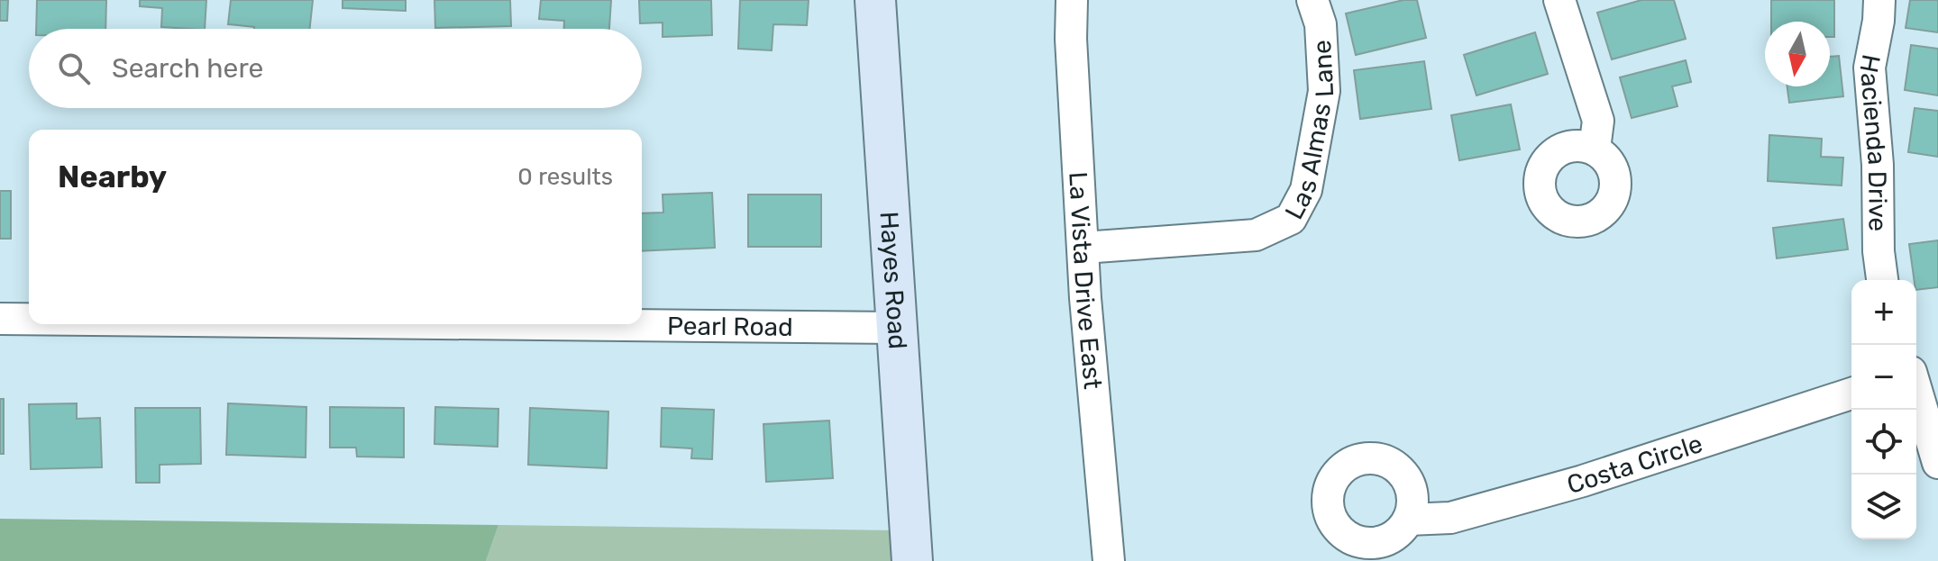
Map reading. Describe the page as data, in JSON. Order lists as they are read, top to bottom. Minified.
{"streets":{"street":["Las Almas Lane","Hacienda Drive","Hayes Road","La Vista Drive East","Pearl Road","Costa Circle"]},"crossings":[["Las Almas Lane","La Vista Drive East"],["Hayes Road","Pearl Road"]],"north":"bottom","page":{"search":"Search here","heading":["Nearby","0 results"],"map_buttons":["+","−"]}}
